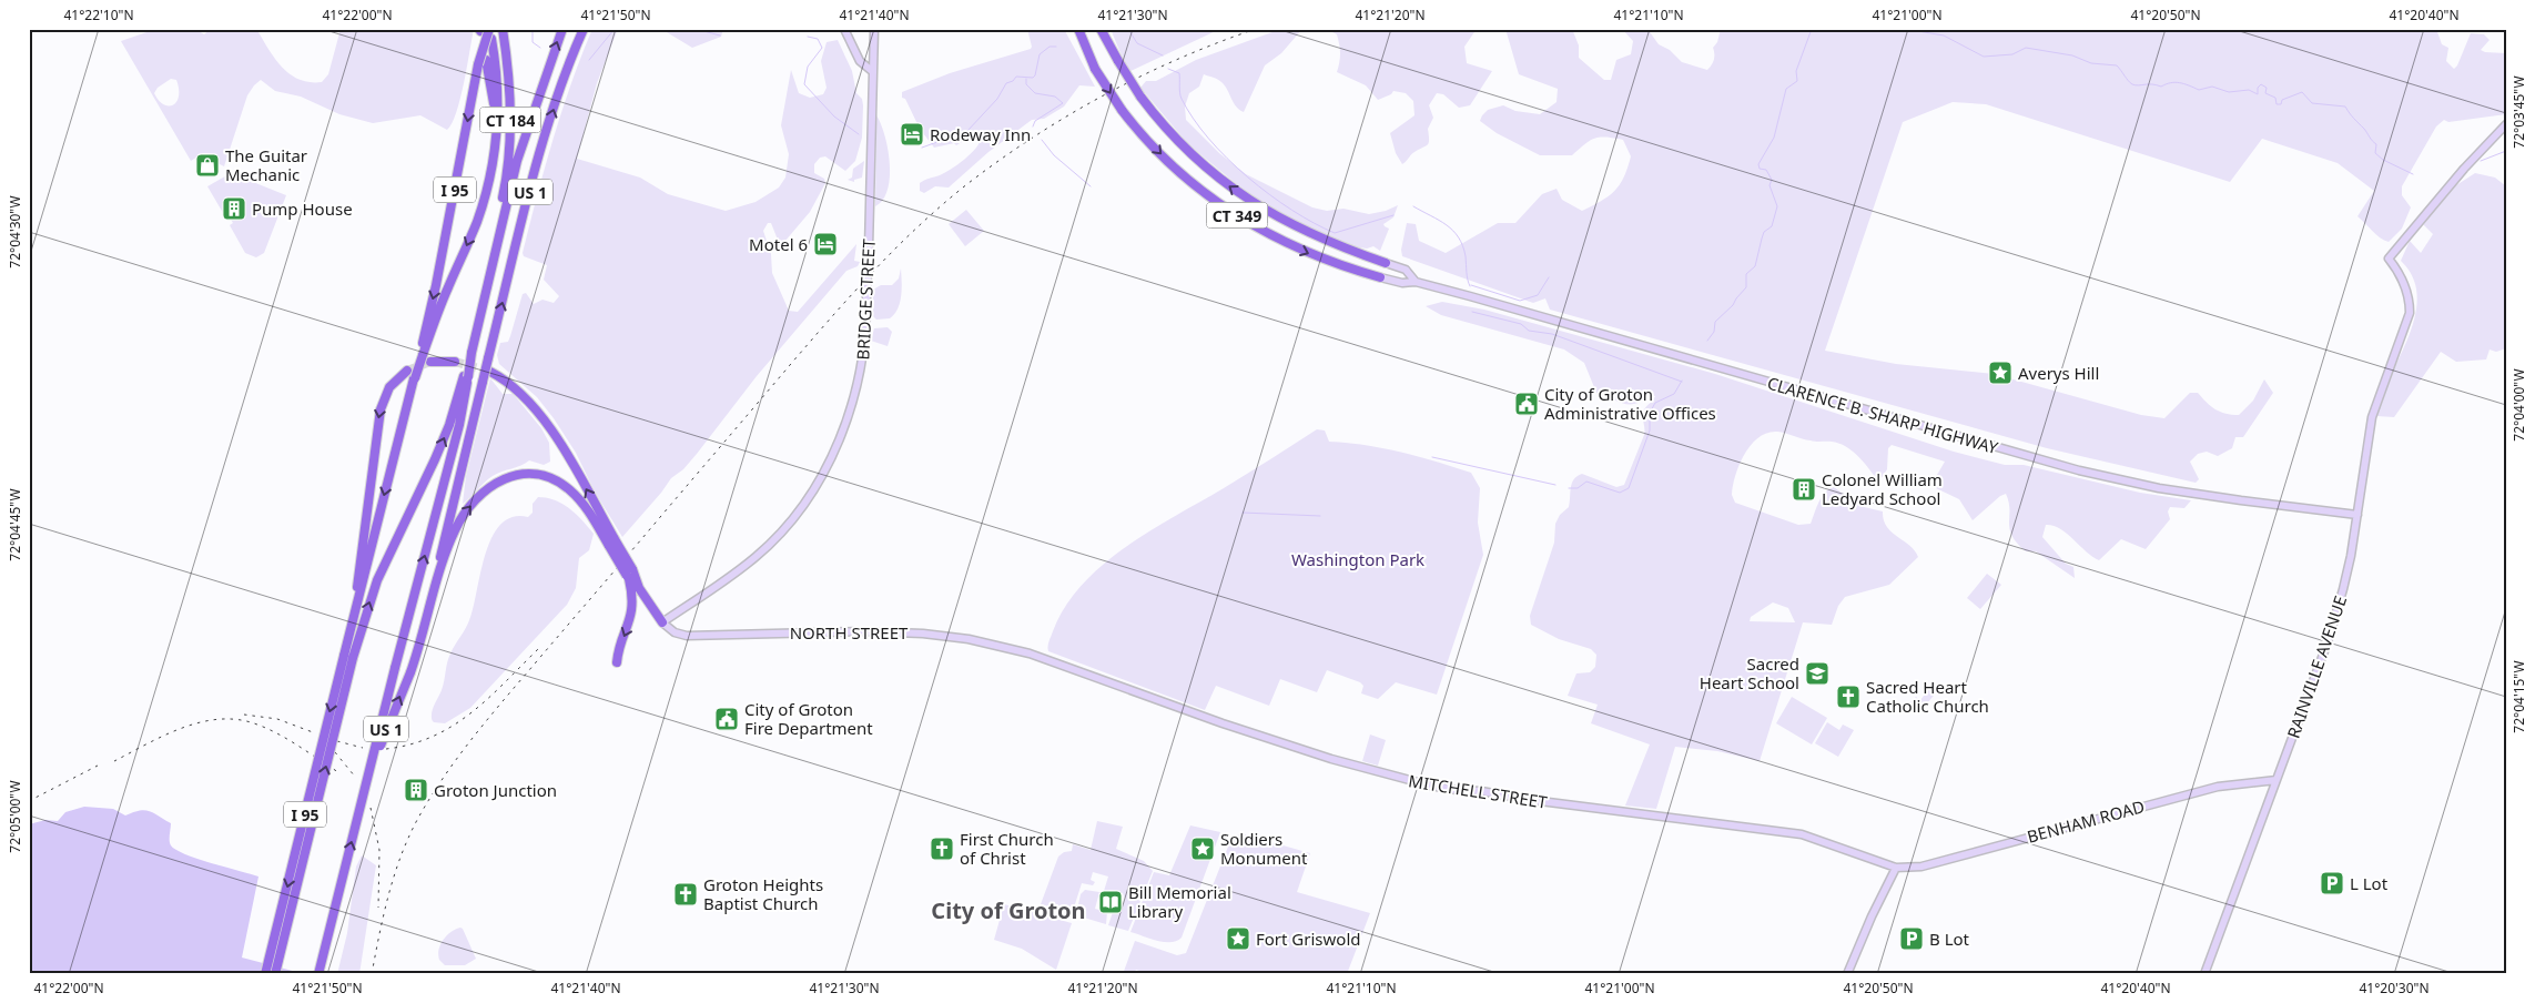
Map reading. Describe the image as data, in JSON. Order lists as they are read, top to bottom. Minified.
{"streets":{"highway":["CT 184","I 95","US 1","CT 349"],"main road":["BRIDGE STREET","CLARENCE B. SHARP HIGHWAY","NORTH STREET","RAINVILLE AVENUE","MITCHELL STREET","BENHAM ROAD"]},"crossings":[["I 95","US 1"],["CT 349","CLARENCE B. SHARP HIGHWAY"],["BRIDGE STREET","NORTH STREET"],["CLARENCE B. SHARP HIGHWAY","RAINVILLE AVENUE"],["NORTH STREET","MITCHELL STREET"],["RAINVILLE AVENUE","BENHAM ROAD"],["MITCHELL STREET","BENHAM ROAD"]],"districts":["City of Groton"],"parks":["Washington Park"],"places":{"hotel":["Rodeway Inn","Motel 6"],"shop":["The Guitar Mechanic"],"building":["Pump House","Colonel William Ledyard School","Groton Junction"],"place":["Averys Hill","Soldiers Monument","Fort Griswold"],"public building":["City of Groton Administrative Offices","City of Groton Fire Department"],"school or university":["Sacred Heart School"],"church":["Sacred Heart Catholic Church","First Church of Christ","Groton Heights Baptist Church"],"parking":["L Lot","B Lot"],"library":["Bill Memorial Library"]},"coordinates":["41°22'10\"N","41°22'00\"N","41°21'50\"N","41°21'40\"N","41°21'30\"N","41°21'20\"N","41°21'10\"N","41°21'00\"N","41°20'50\"N","41°20'40\"N","72°03'45\"W","72°04'30\"W","72°04'00\"W","72°04'45\"W","72°04'15\"W","72°05'00\"W","41°20'30\"N"]}
